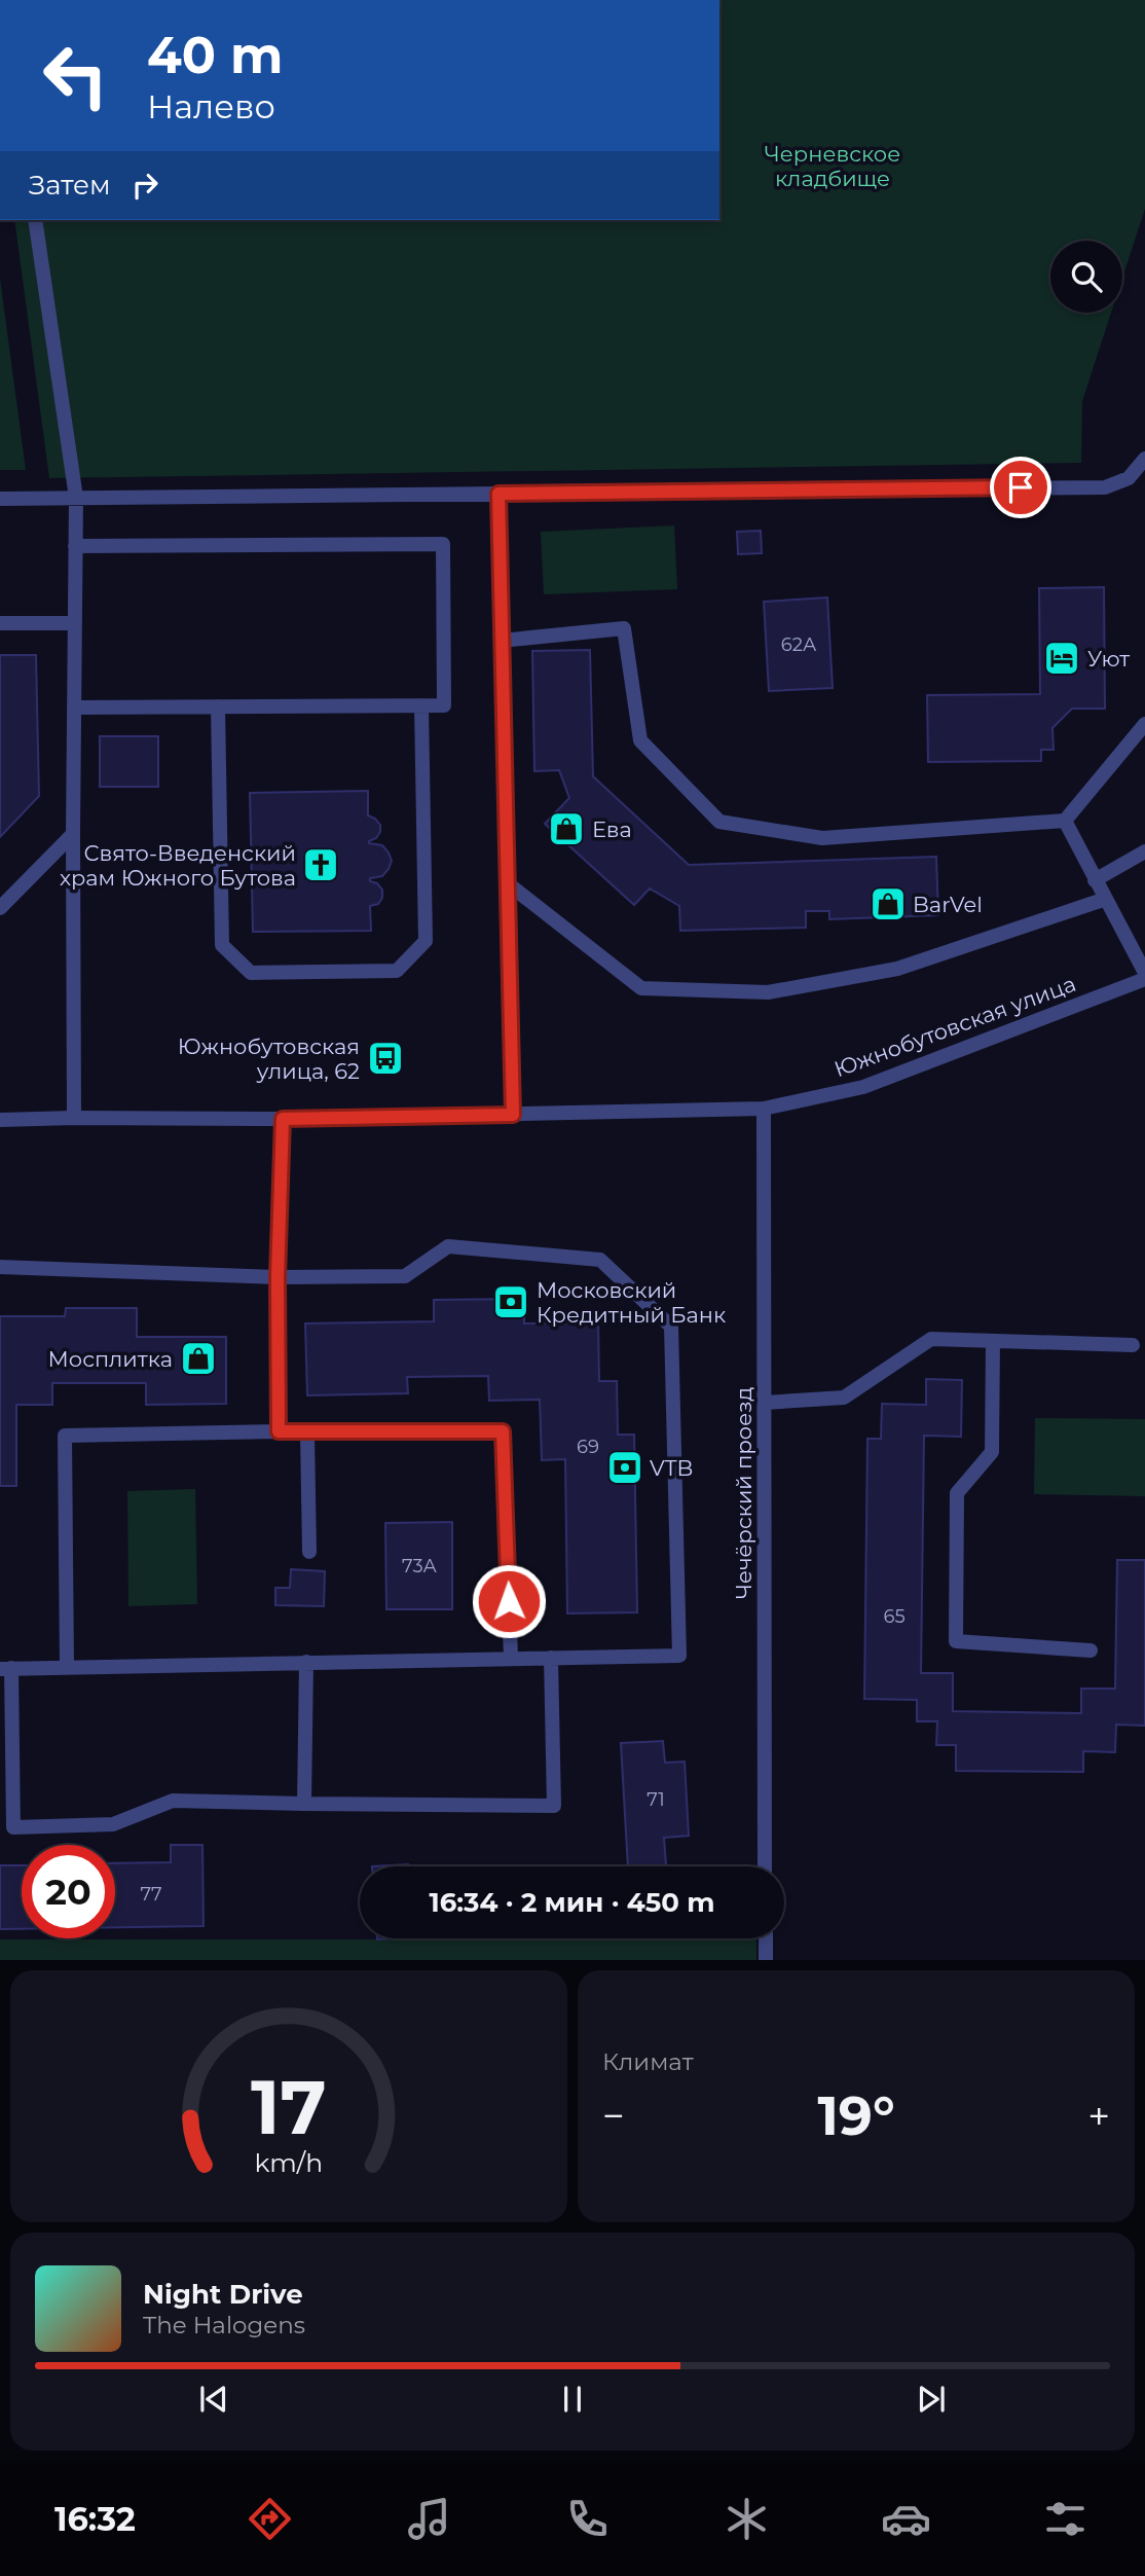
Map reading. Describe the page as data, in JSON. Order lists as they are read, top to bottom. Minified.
{"streets":{"street":["Южнобутовская улица","Чечёрский проезд"]},"crossings":[["Южнобутовская улица","Чечёрский проезд"]],"parks":["Черневское кладбище"],"places":{"hotel":["Уют"],"shop":["Ева","BarVel","Мосплитка"],"church":["Свято-Введенский храм Южного Бутова"],"bus stop":["Южнобутовская улица, 62"],"bank":["Московский Кредитный Банк","VTB"]},"house_numbers":["62А","69","73А","65","71","77"],"page":{"turn":["40 m","Налево"],"then":"Затем","limit":"20","trip":"16:34 · 2 мин · 450 m","tile":"Климат","heat":["−","19°","+"],"song":["Night Drive","The Halogens"],"tabs":"16:32","gauge":["17","km/h"]}}
